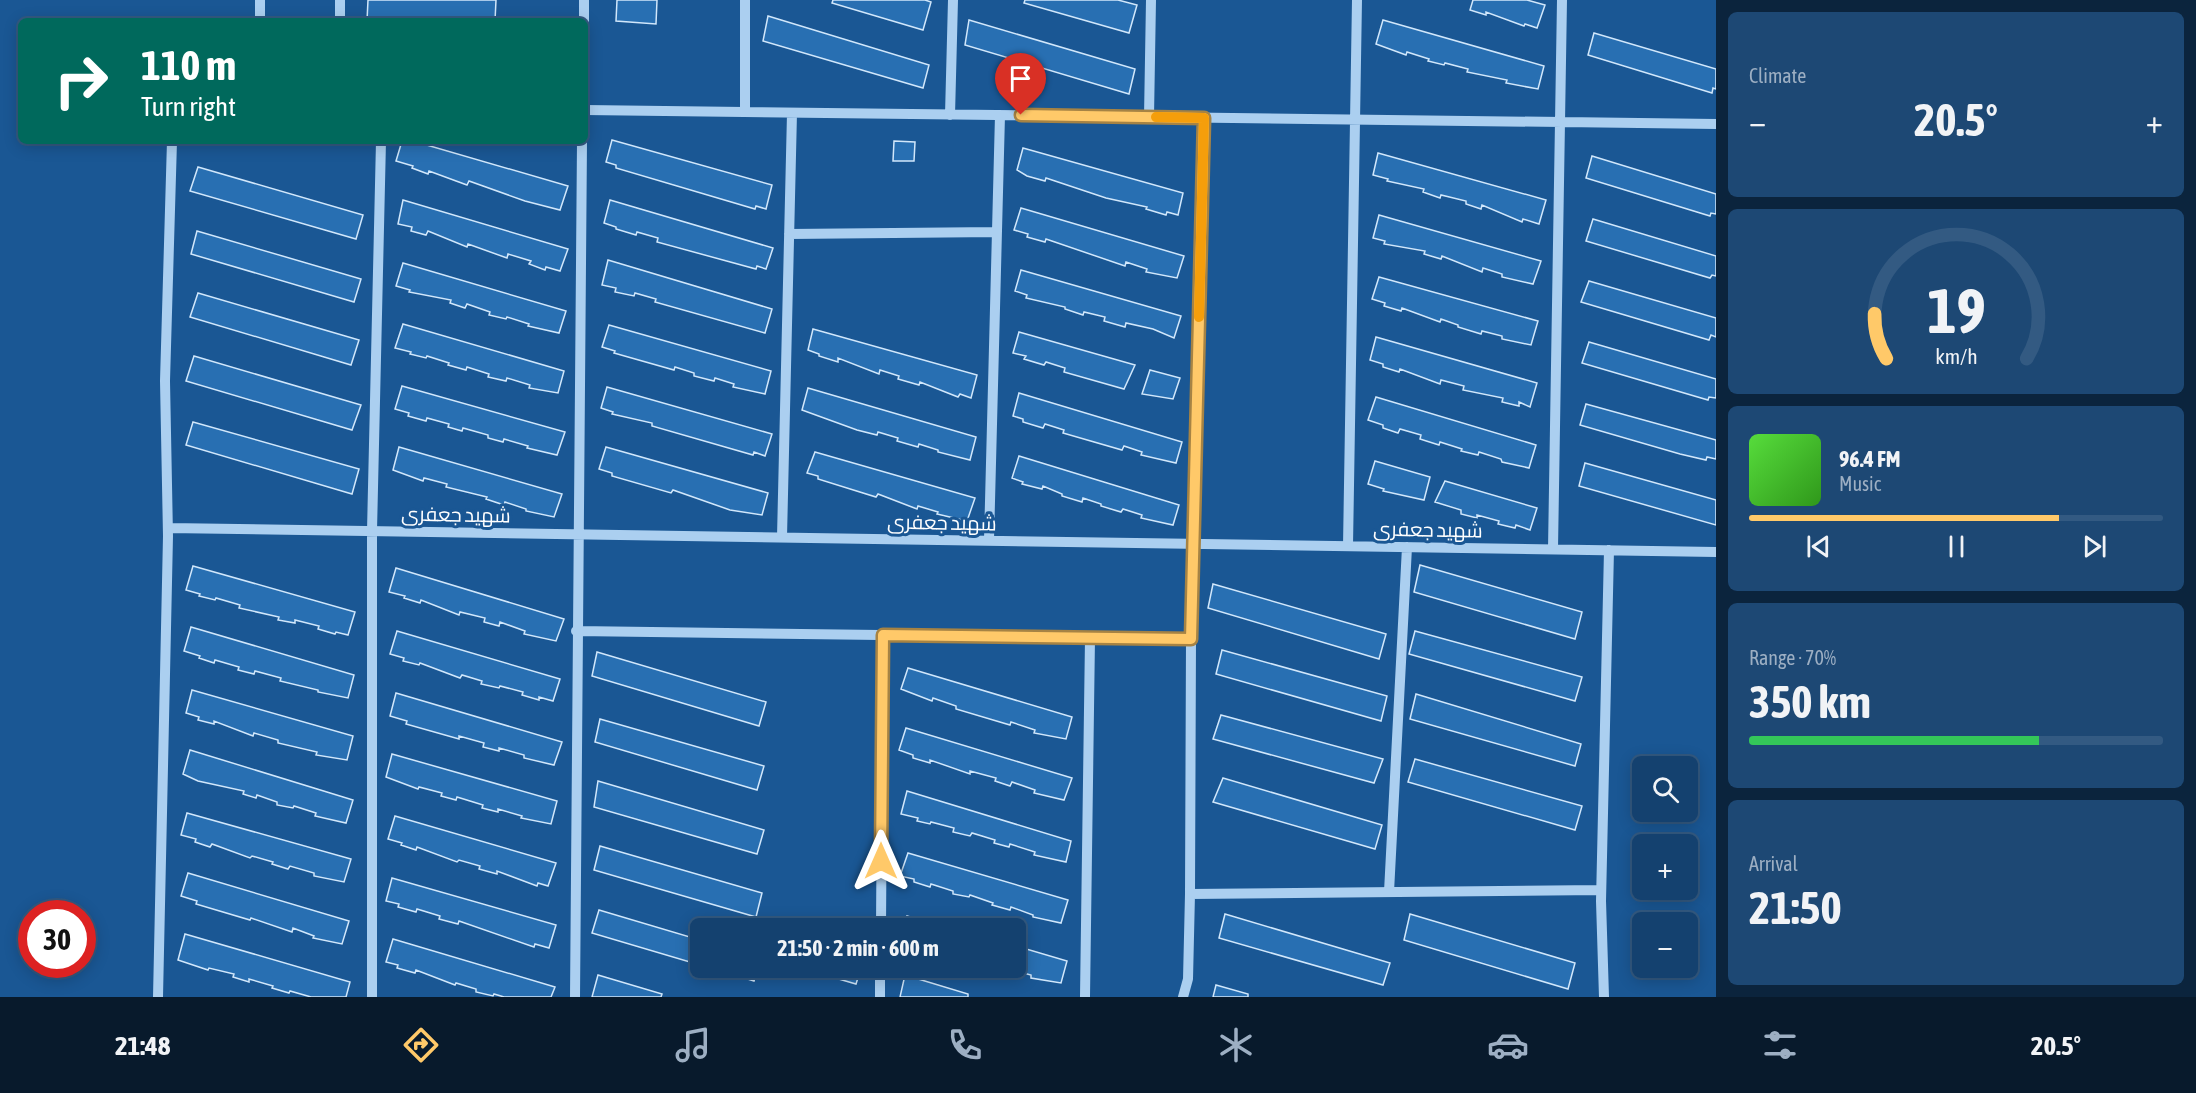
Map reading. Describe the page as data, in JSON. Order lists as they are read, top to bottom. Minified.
{"streets":{"street":["شهید جعفری"]},"page":{"tile":["Climate",["Range · 70%","350 km"],["Arrival","21:50"]],"turn":["110 m","Turn right"],"heat":["−","20.5°","+"],"song":["96.4 FM","Music"],"map_buttons":["+","−"],"limit":"30","trip":"21:50 · 2 min · 600 m","tabs":["21:48","20.5°"],"gauge":["19","km/h"]}}
